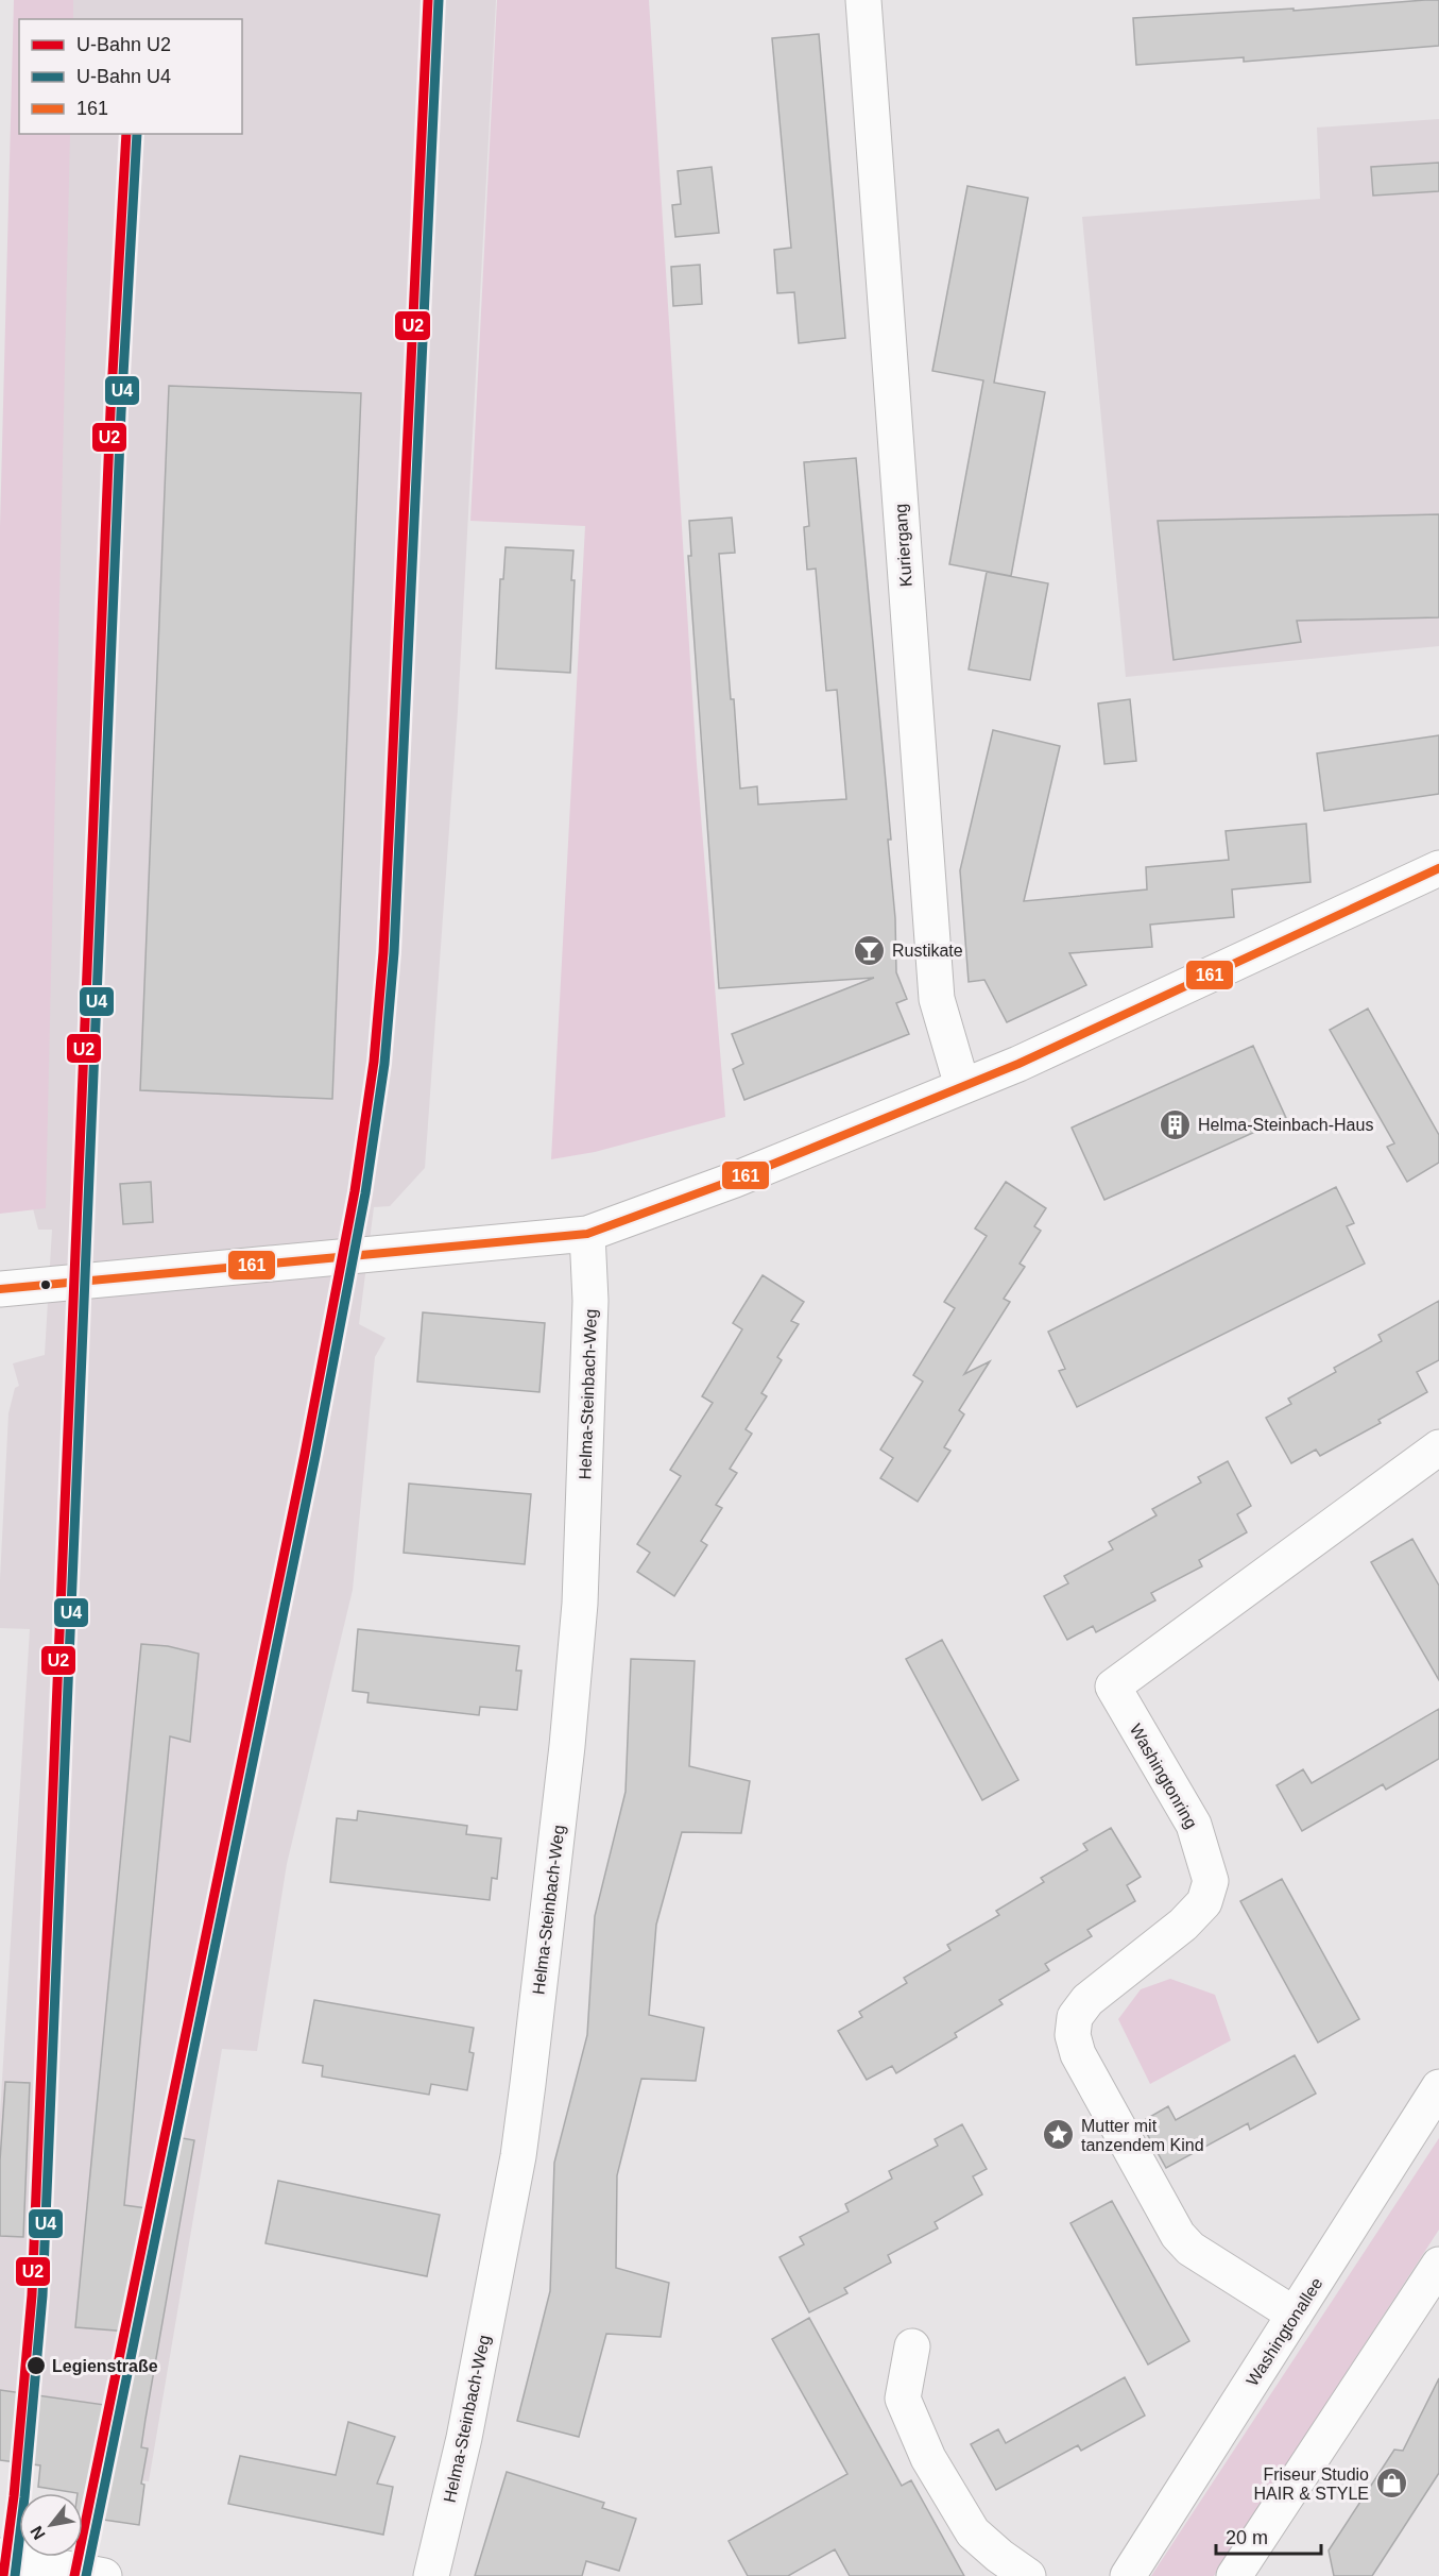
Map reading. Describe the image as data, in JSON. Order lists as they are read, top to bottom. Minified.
{"streets":{"street":["Kuriergang","Helma-Steinbach-Weg","Washingtonring","Washingtonallee"]},"crossings":[["Washingtonring","Washingtonallee"]],"places":{"bar":["Rustikate"],"building":["Helma-Steinbach-Haus"],"place":["Mutter mit tanzendem Kind"],"other":["Legienstraße"],"shop":["Friseur Studio HAIR & STYLE"]},"lines":["metro line U2","metro line U4","transit line 161"],"legend":["U-Bahn U2","U-Bahn U4","161"],"scale_bar":"20 m","north":"bottom left"}
